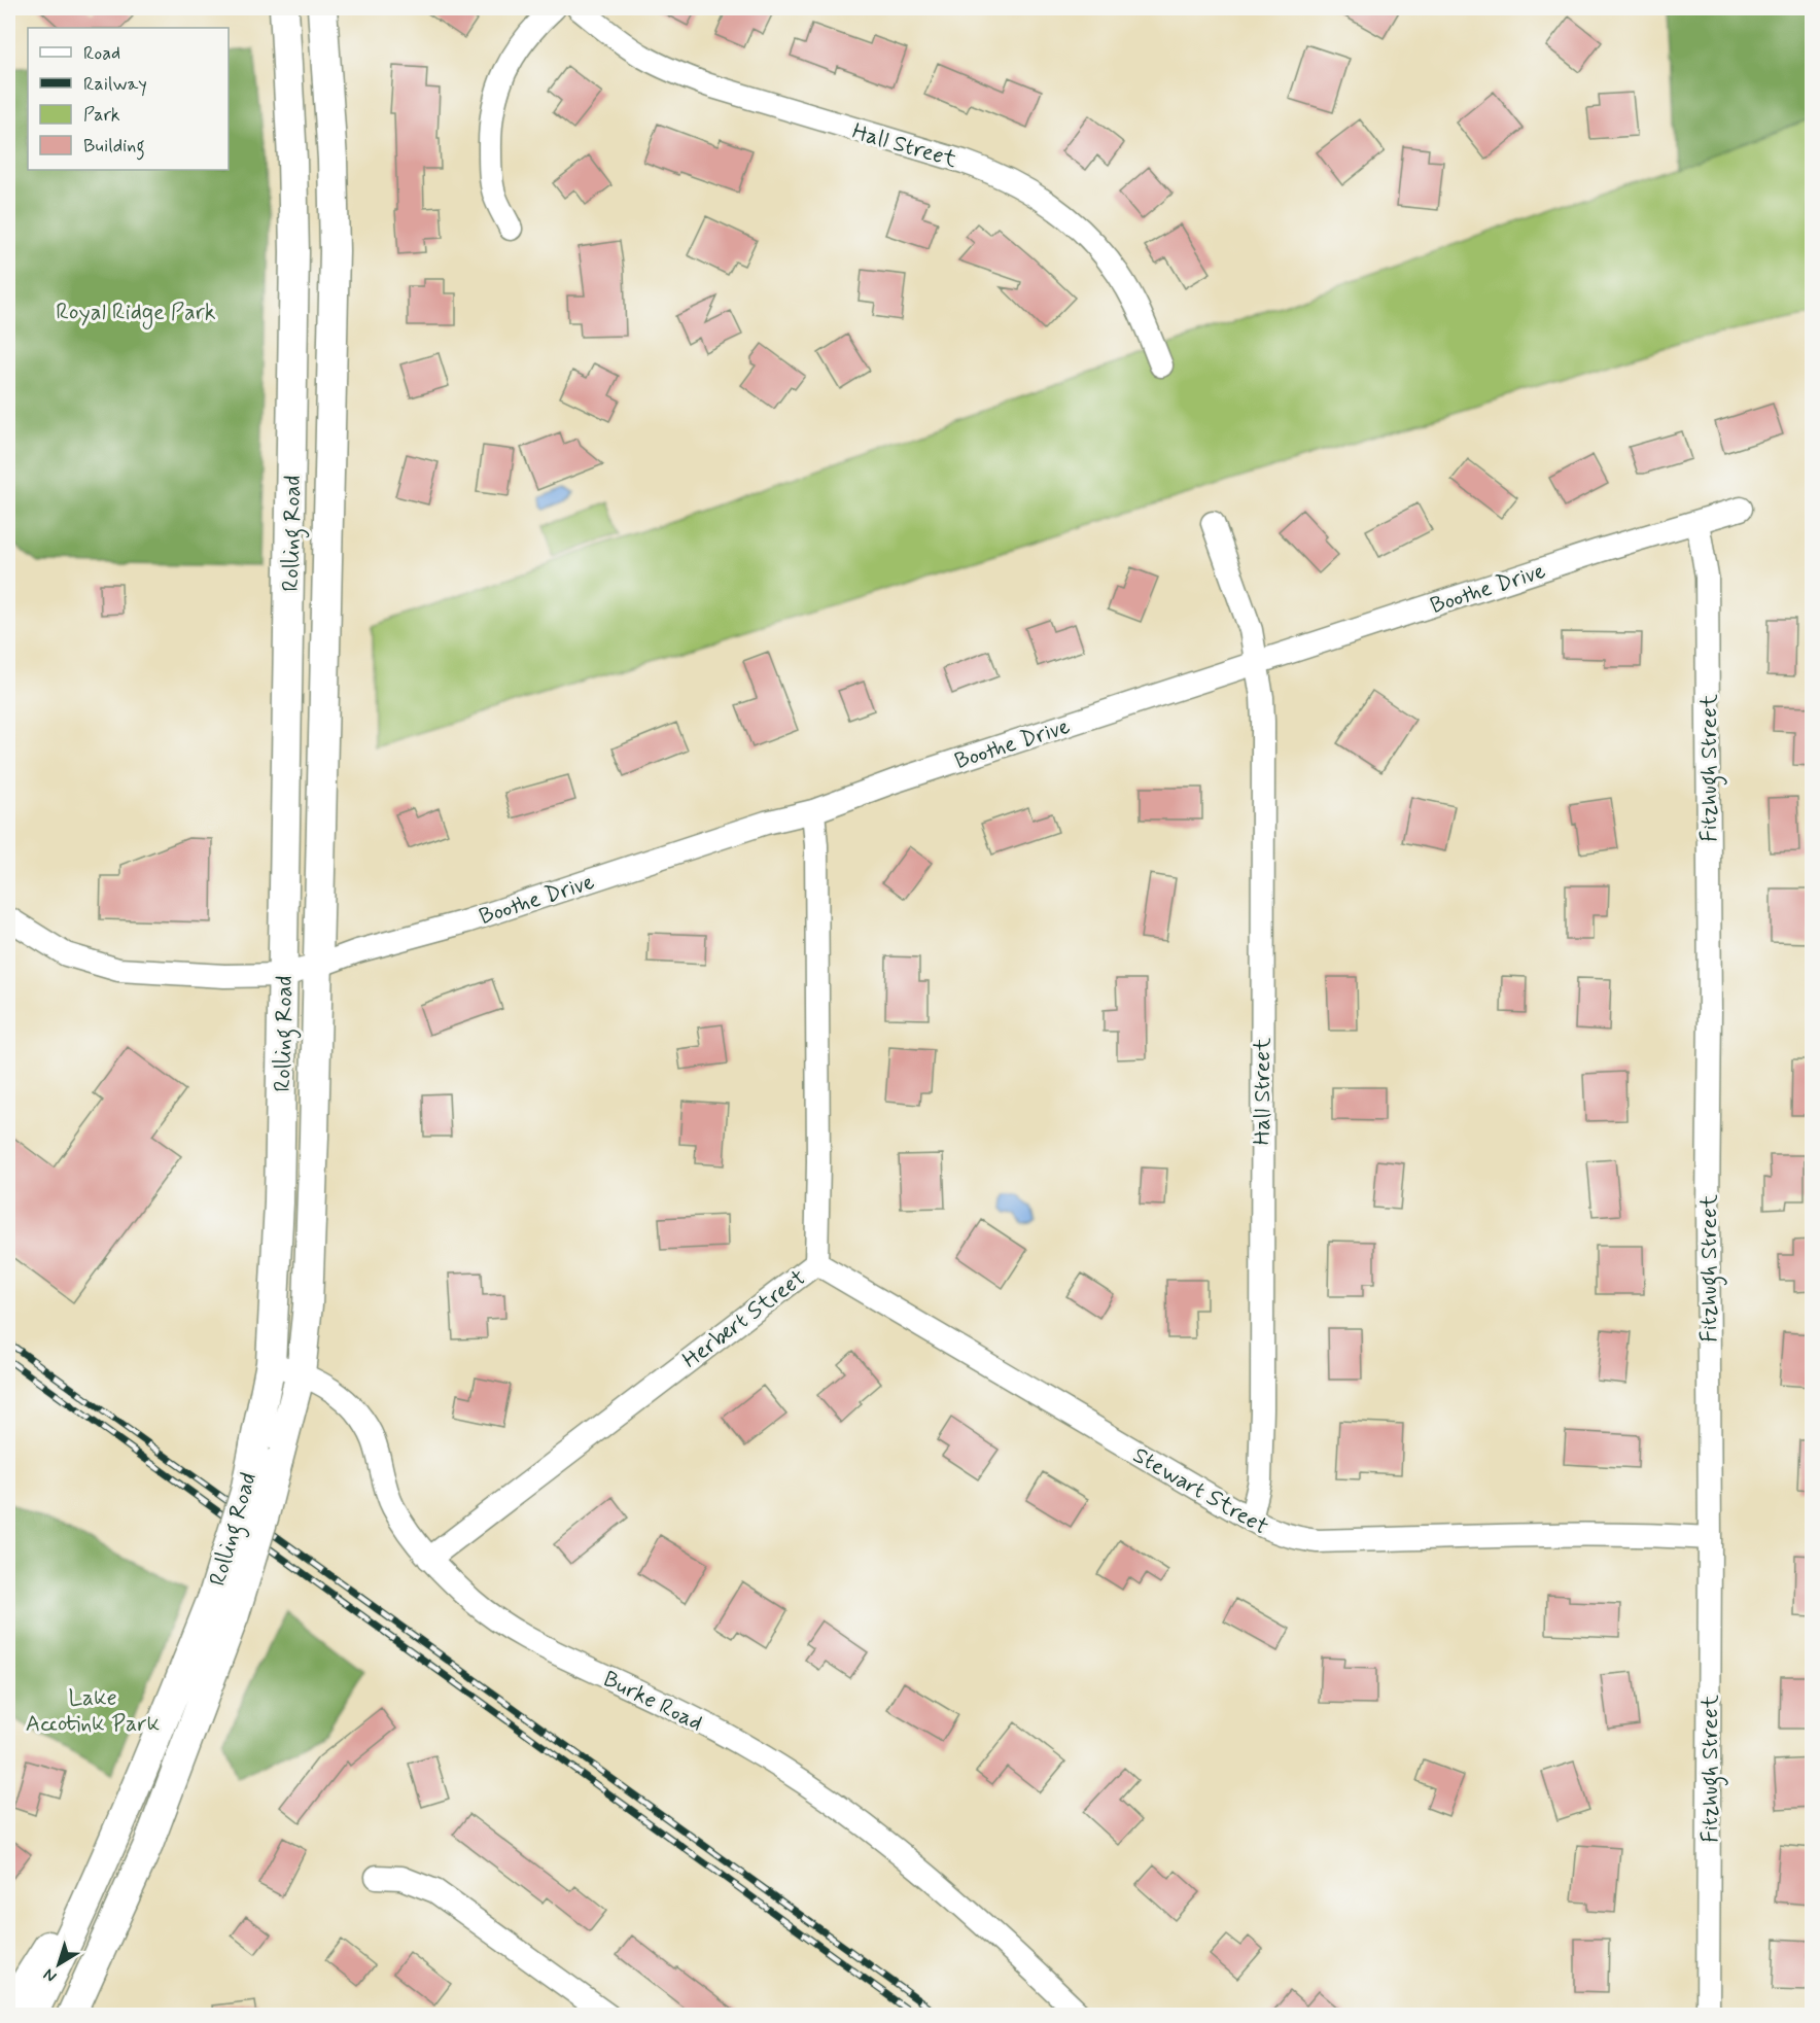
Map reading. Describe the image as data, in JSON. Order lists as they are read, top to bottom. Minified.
{"streets":{"main road":["Rolling Road"],"street":["Hall Street","Boothe Drive","Fitzhugh Street","Herbert Street","Stewart Street","Burke Road"]},"crossings":[["Hall Street","Boothe Drive"],["Hall Street","Stewart Street"],["Rolling Road","Boothe Drive"],["Rolling Road","Burke Road"],["Boothe Drive","Fitzhugh Street"],["Boothe Drive","Herbert Street"],["Fitzhugh Street","Stewart Street"],["Herbert Street","Stewart Street"],["Herbert Street","Burke Road"]],"parks":["Royal Ridge Park","Lake Accotink Park"],"legend":["Road","Railway","Park","Building"],"north":"bottom left"}
